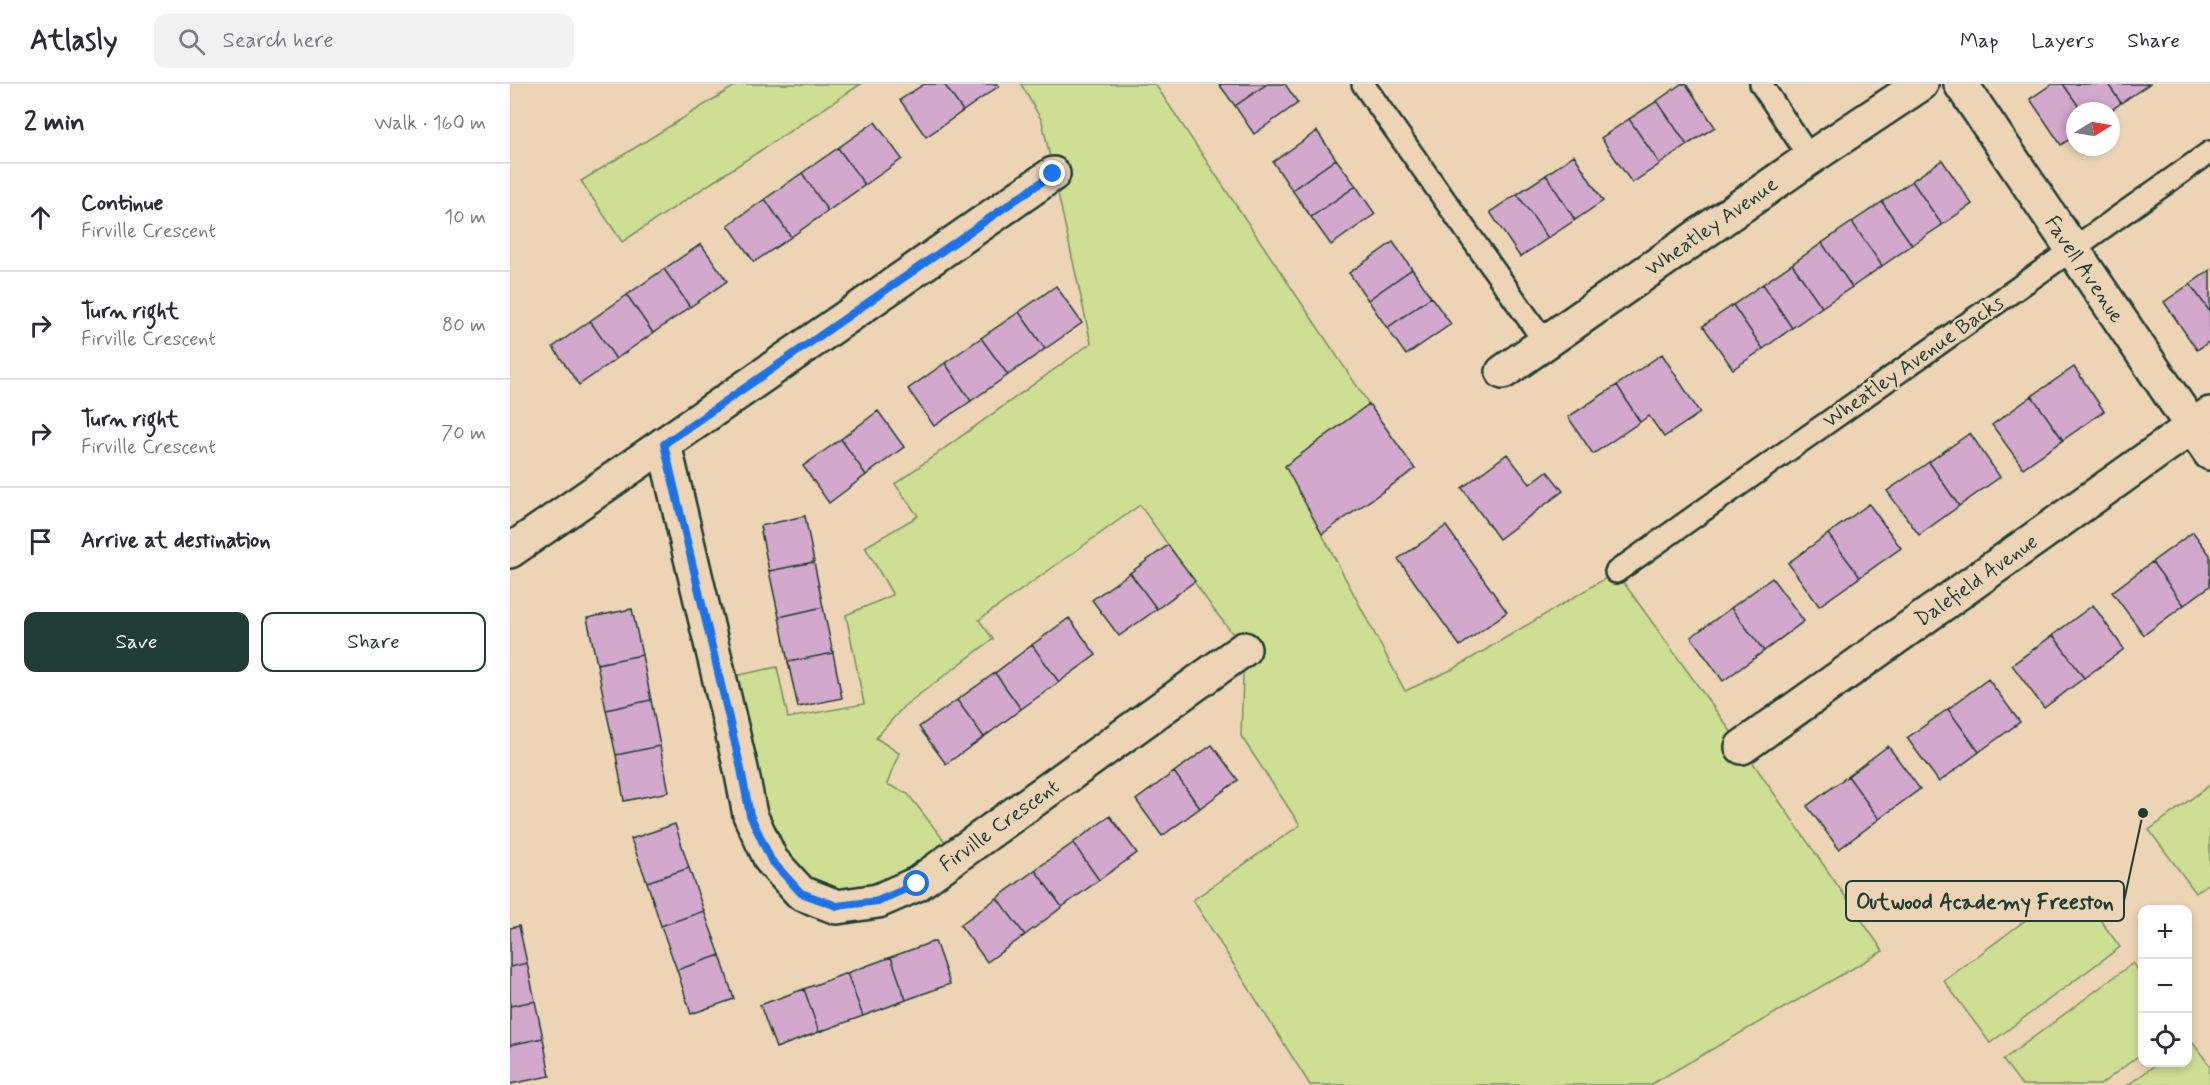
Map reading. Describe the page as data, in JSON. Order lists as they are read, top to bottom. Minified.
{"streets":{"street":["Wheatley Avenue","Favell Avenue","Dalefield Avenue","Firville Crescent"],"lane":["Wheatley Avenue Backs"]},"crossings":[["Favell Avenue","Wheatley Avenue Backs"],["Favell Avenue","Dalefield Avenue"]],"places":["Outwood Academy Freeston"],"north":"right","page":{"header":"Atlasly","search":"Search here","nav":["Map","Layers","Share"],"heading":["2 min","Walk · 160 m"],"list":[["Continue","Firville Crescent","10 m"],["Turn right","Firville Crescent","80 m"],["Turn right","Firville Crescent","70 m"],"Arrive at destination"],"buttons":["Save","Share"],"map_buttons":["+","−"]}}
